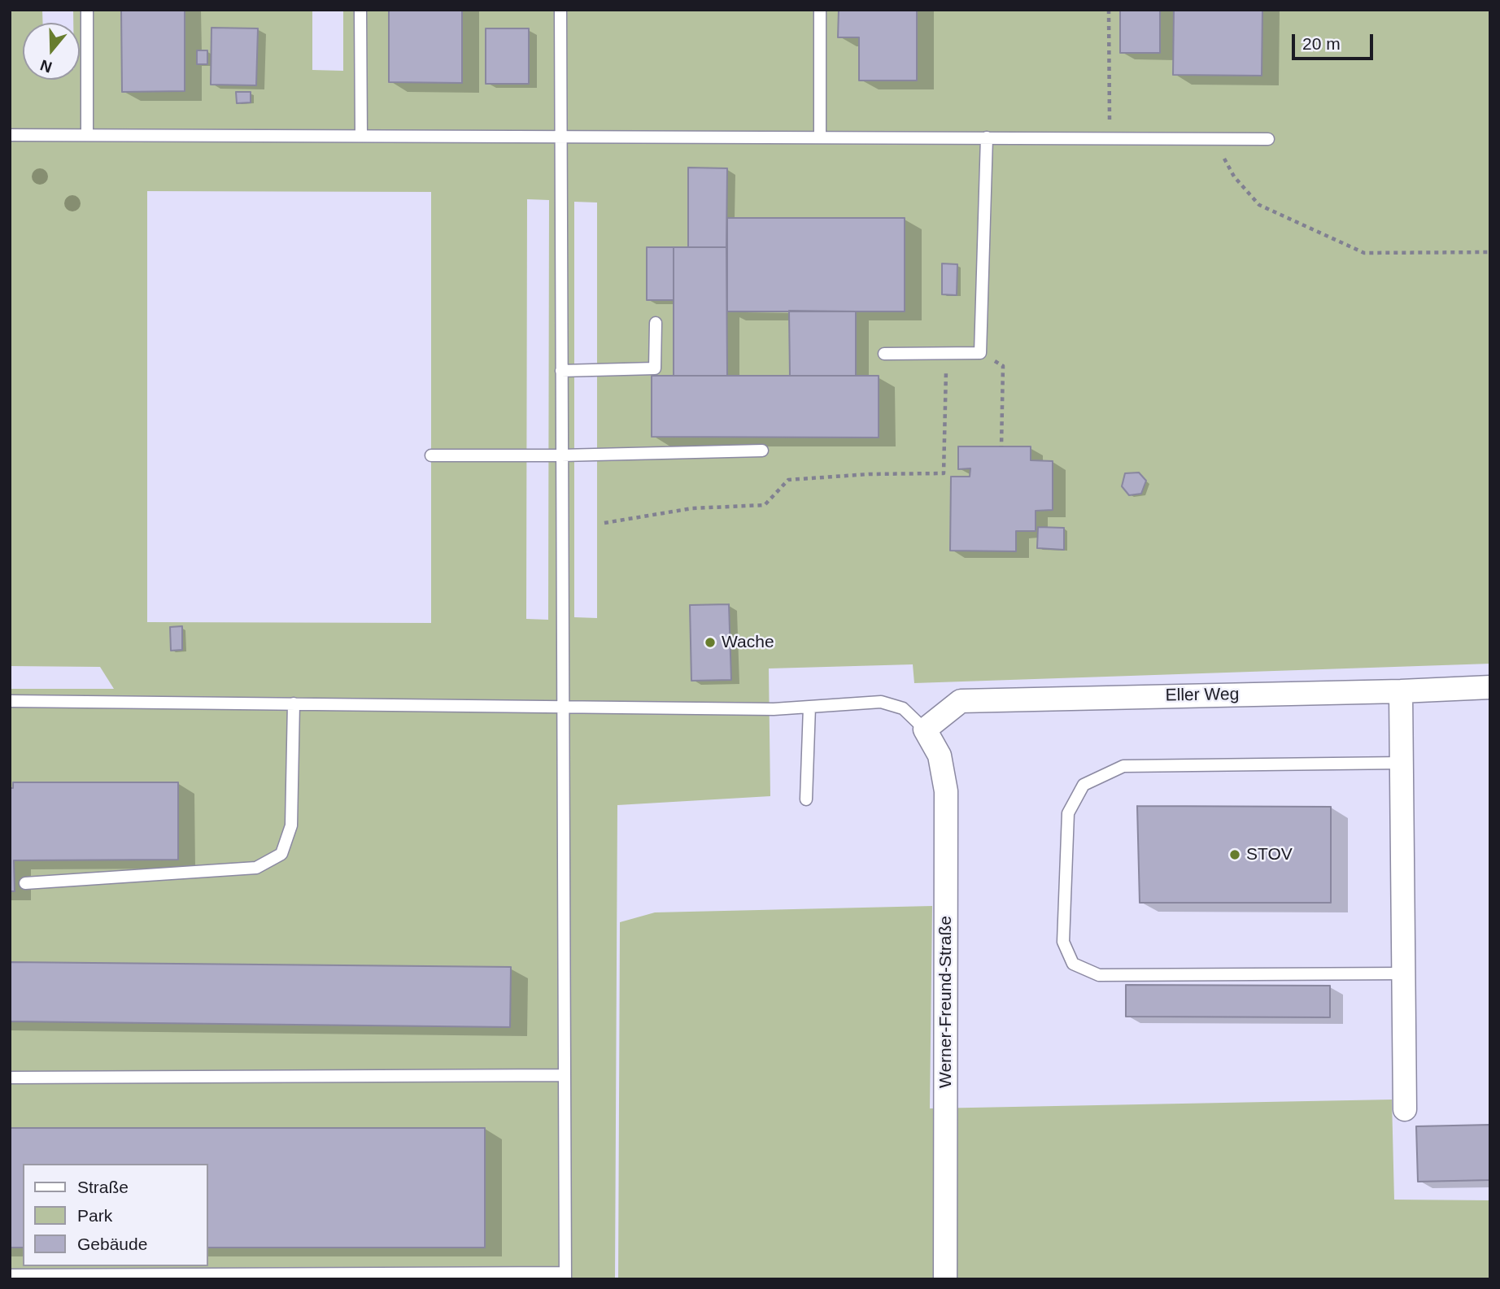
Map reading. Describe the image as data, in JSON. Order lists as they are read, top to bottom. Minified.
{"streets":{"street":["Eller Weg","Werner-Freund-Straße"]},"crossings":[["Eller Weg","Werner-Freund-Straße"]],"places":["Wache","STOV"],"legend":["Straße","Park","Gebäude"],"scale_bar":"20 m","north":"bottom"}
